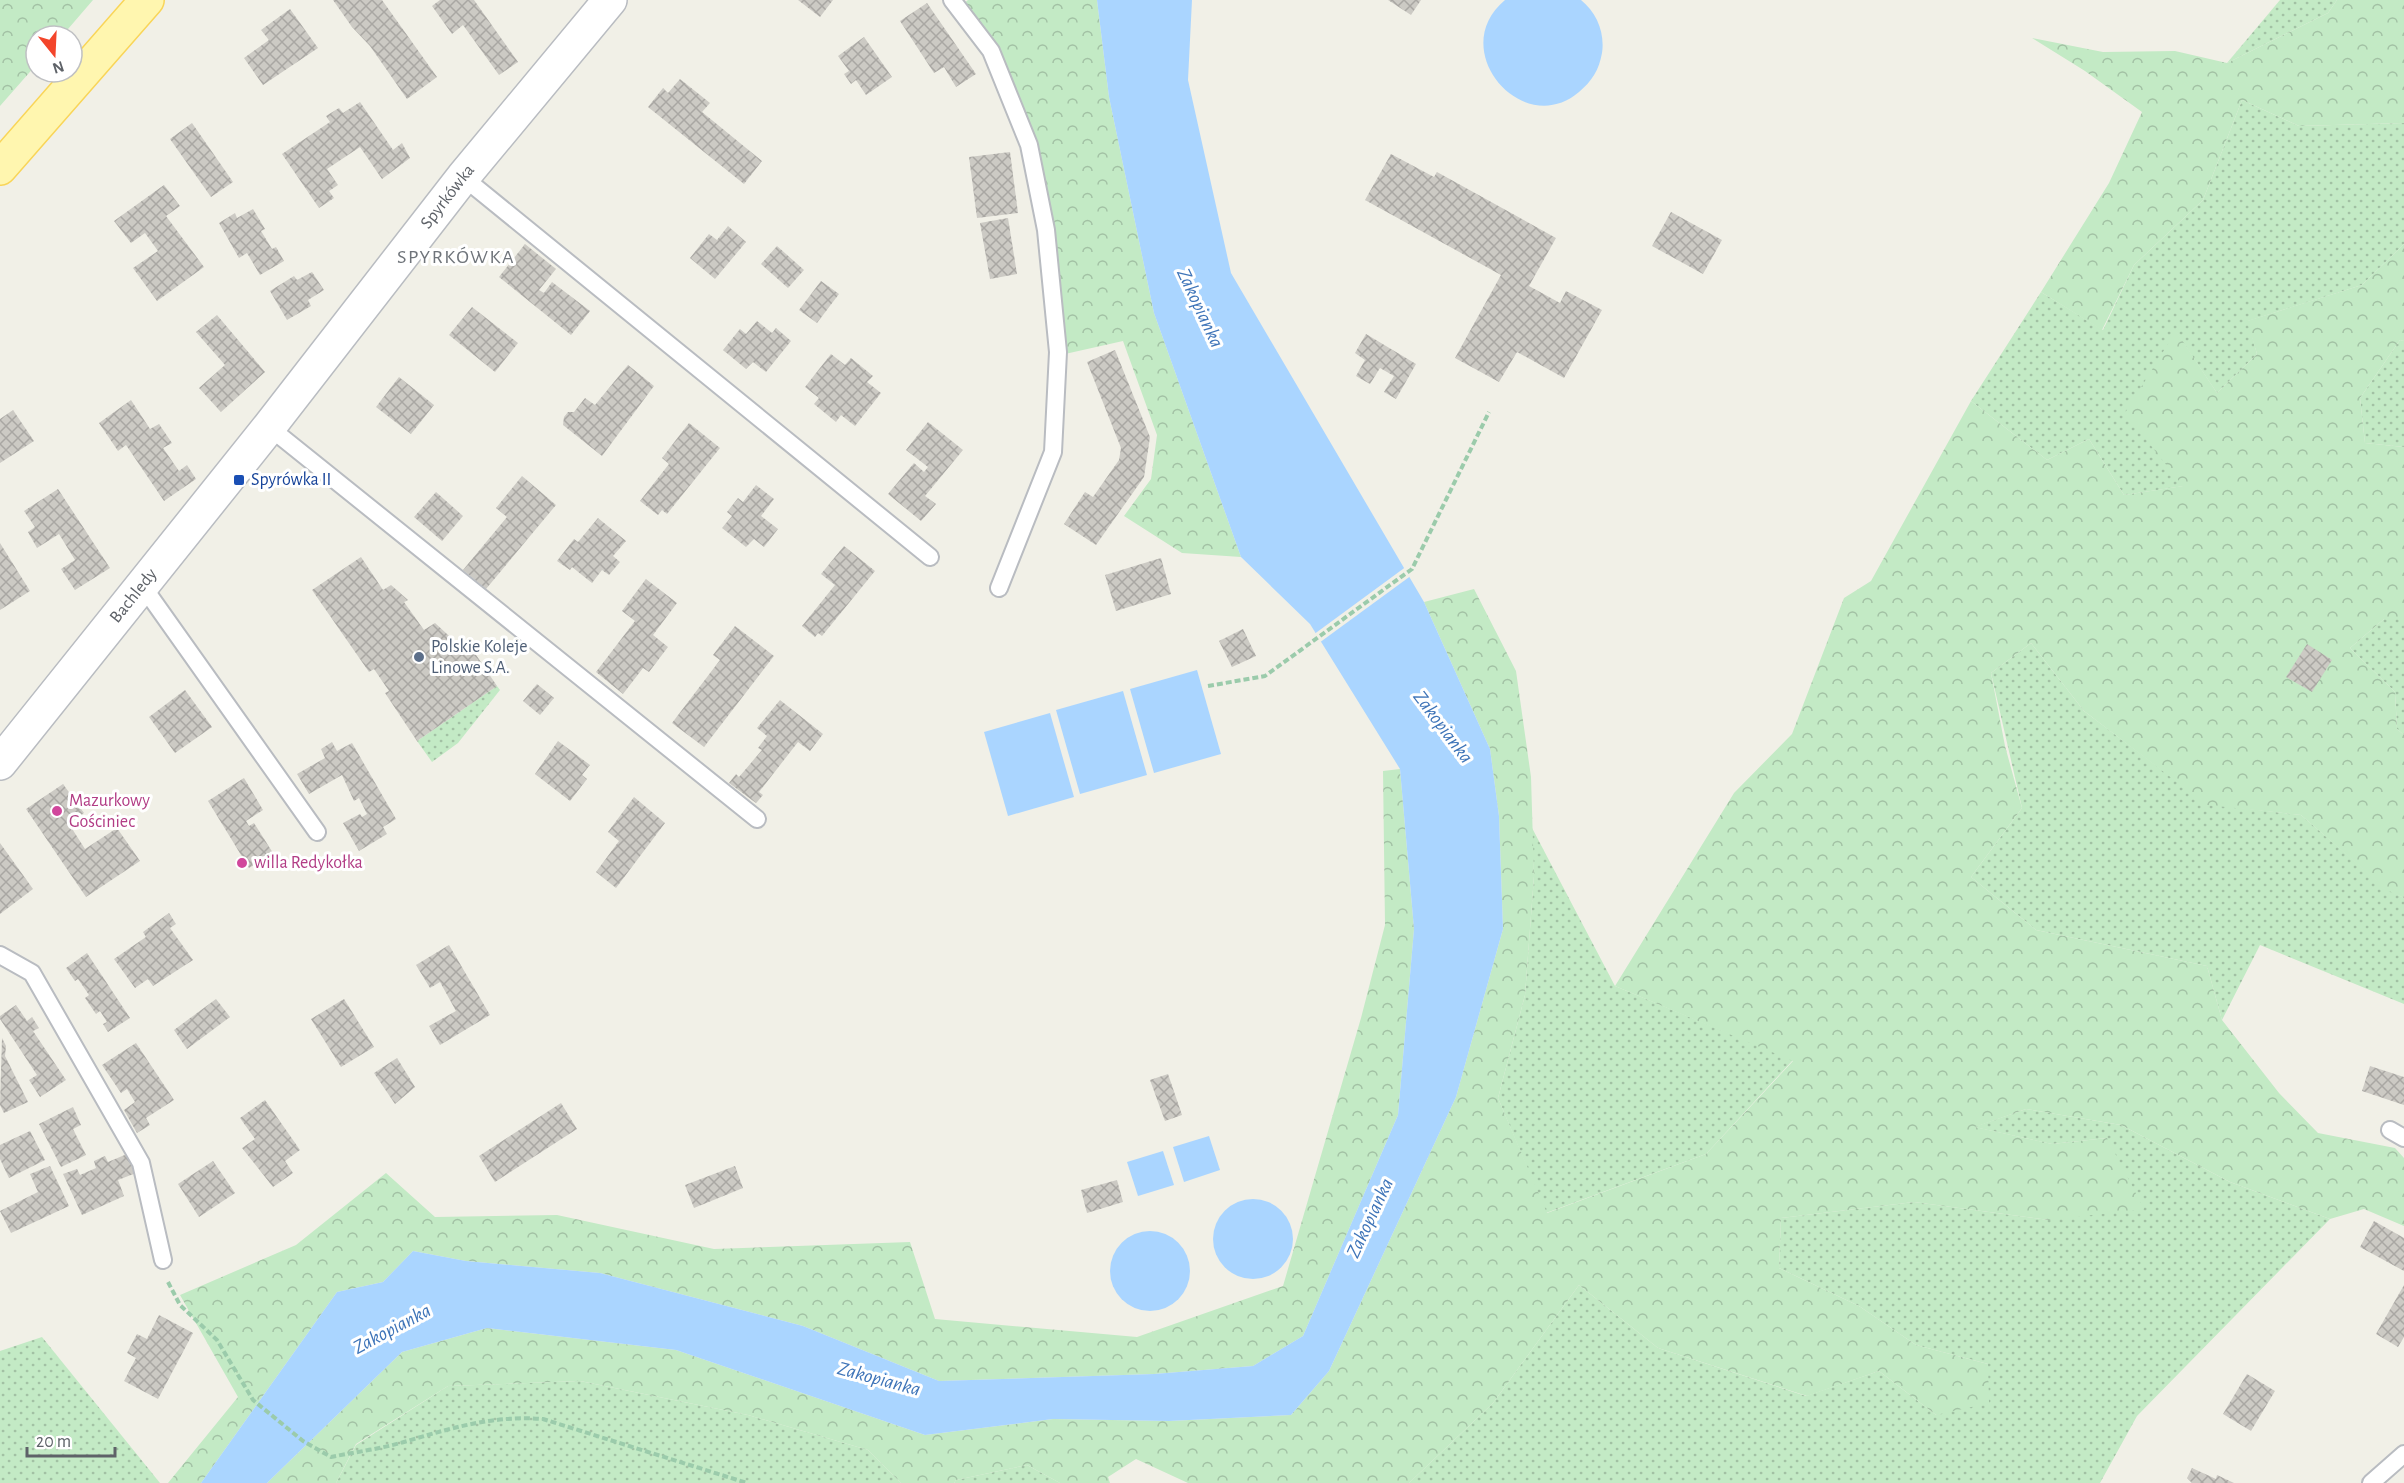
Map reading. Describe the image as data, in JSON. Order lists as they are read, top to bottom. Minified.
{"streets":{"street":["Spyrkówka","Bachledy"]},"crossings":[["Spyrkówka","Bachledy"]],"districts":["SPYRKÓWKA"],"water":["Zakopianka"],"places":{"transit":["Spyrówka II"],"other":["Polskie Koleje Linowe S.A.","Mazurkowy Gościniec","willa Redykołka"]},"scale_bar":"20 m","north":"bottom"}
